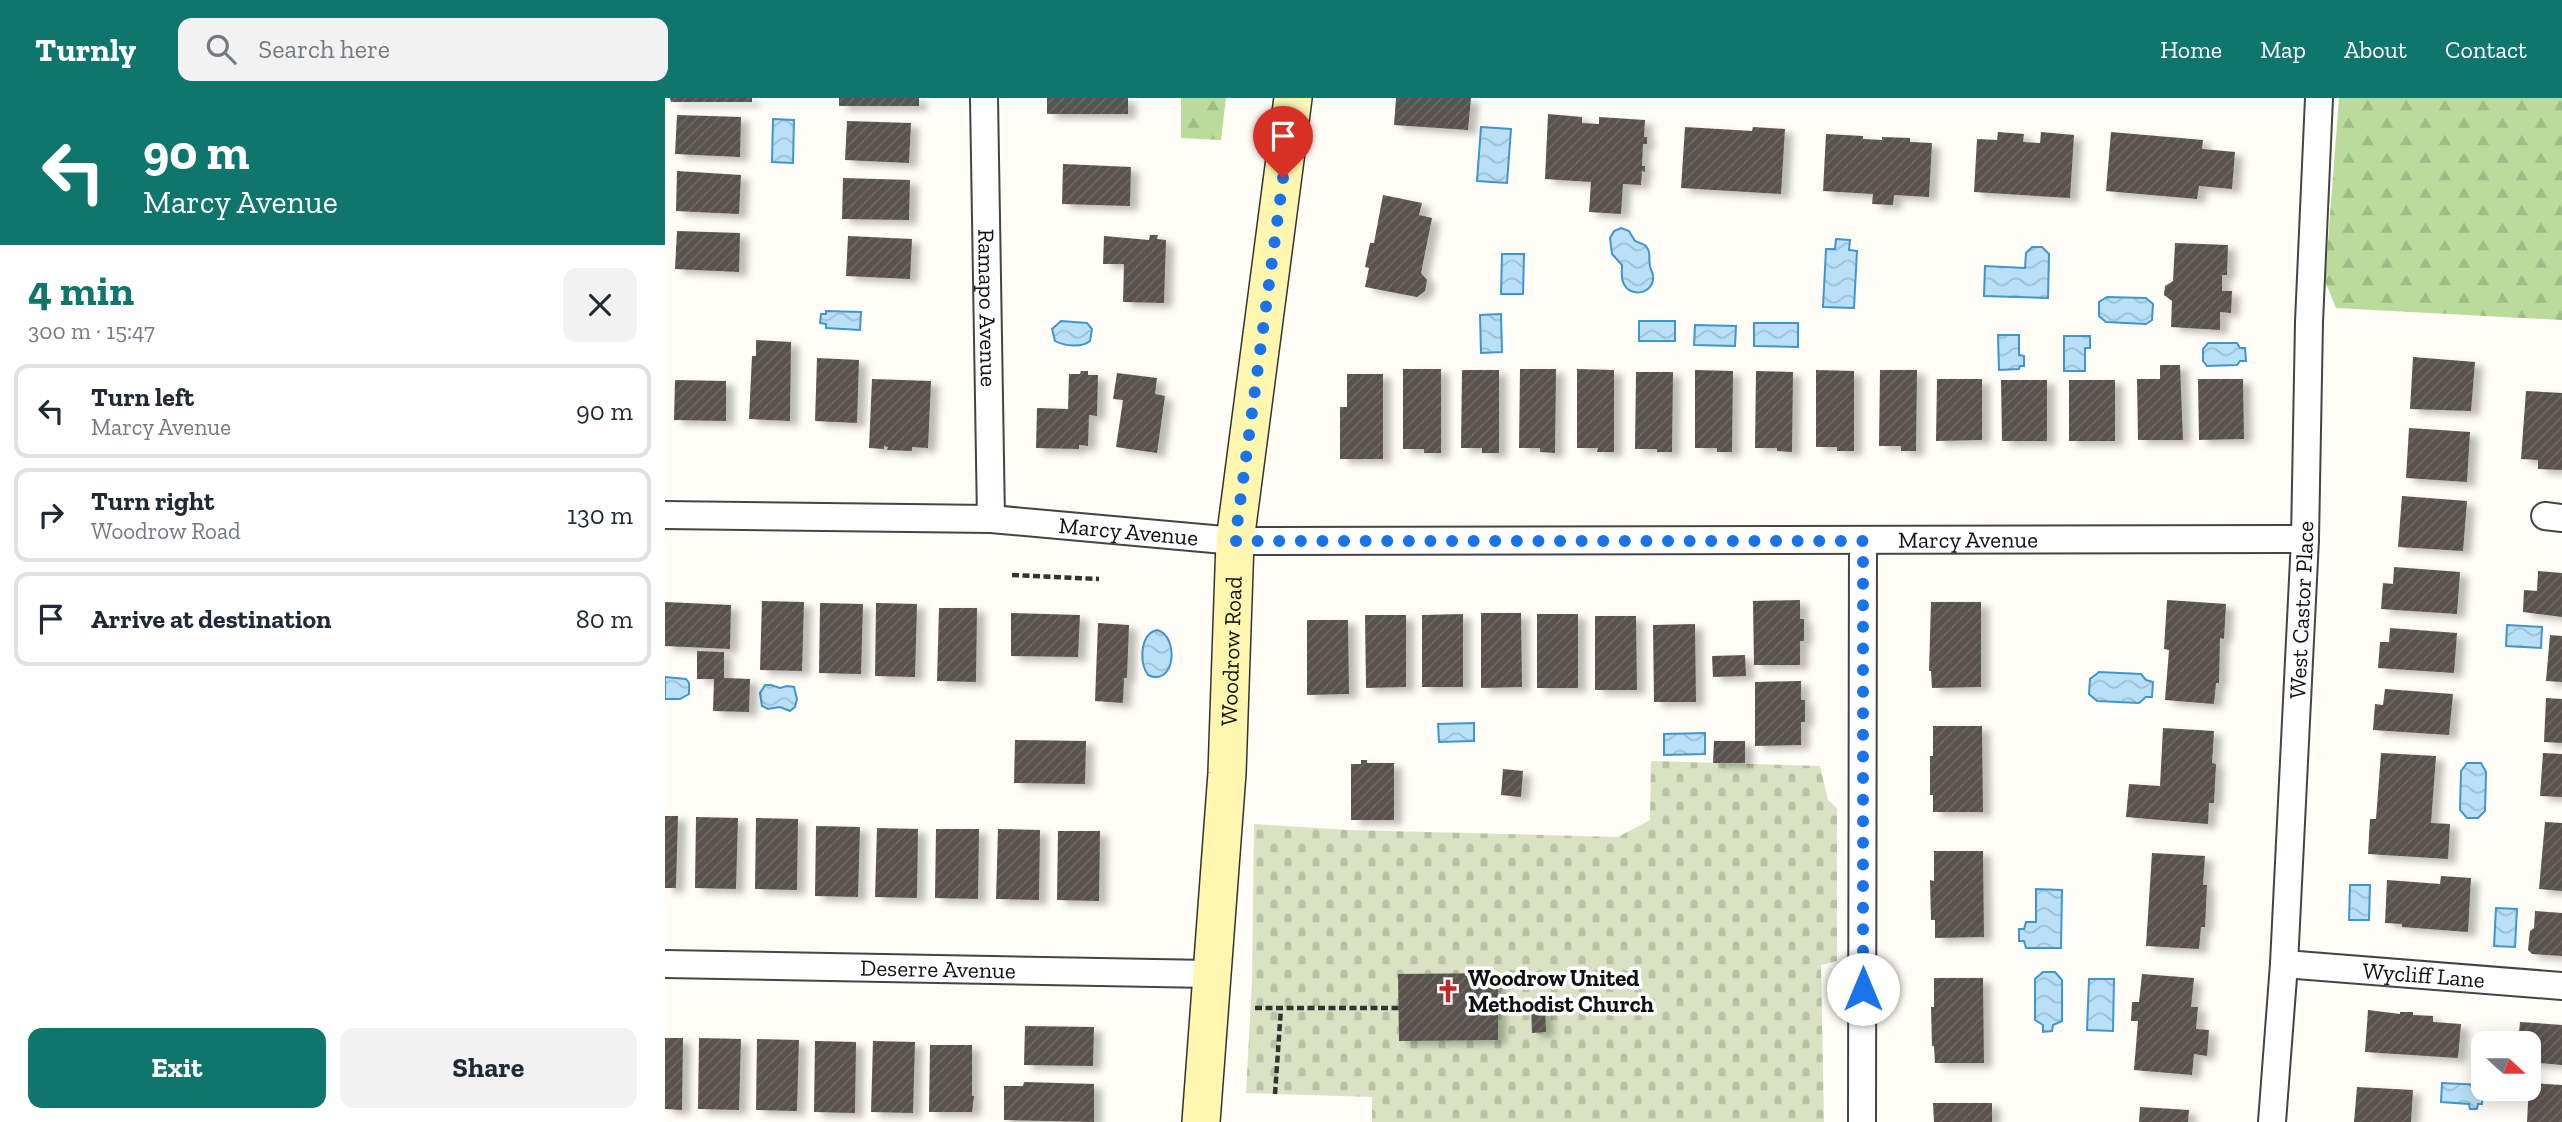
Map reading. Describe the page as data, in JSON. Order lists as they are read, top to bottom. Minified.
{"streets":{"street":["Ramapo Avenue","Marcy Avenue","West Castor Place","Woodrow Road","Deserre Avenue","Wycliff Lane"]},"crossings":[["Ramapo Avenue","Marcy Avenue"],["Marcy Avenue","West Castor Place"],["Marcy Avenue","Woodrow Road"],["West Castor Place","Wycliff Lane"],["Woodrow Road","Deserre Avenue"]],"places":{"church":["Woodrow United Methodist Church"]},"north":"right","page":{"header":"Turnly","search":"Search here","nav":["Home","Map","About","Contact"],"turn":["90 m","Marcy Avenue"],"heading":["4 min","300 m · 15:47"],"list":[{"name":"Turn left","note":"Marcy Avenue","value":"90 m"},{"name":"Turn right","note":"Woodrow Road","value":"130 m"},{"name":"Arrive at destination","value":"80 m"}],"buttons":["Exit","Share"]}}
